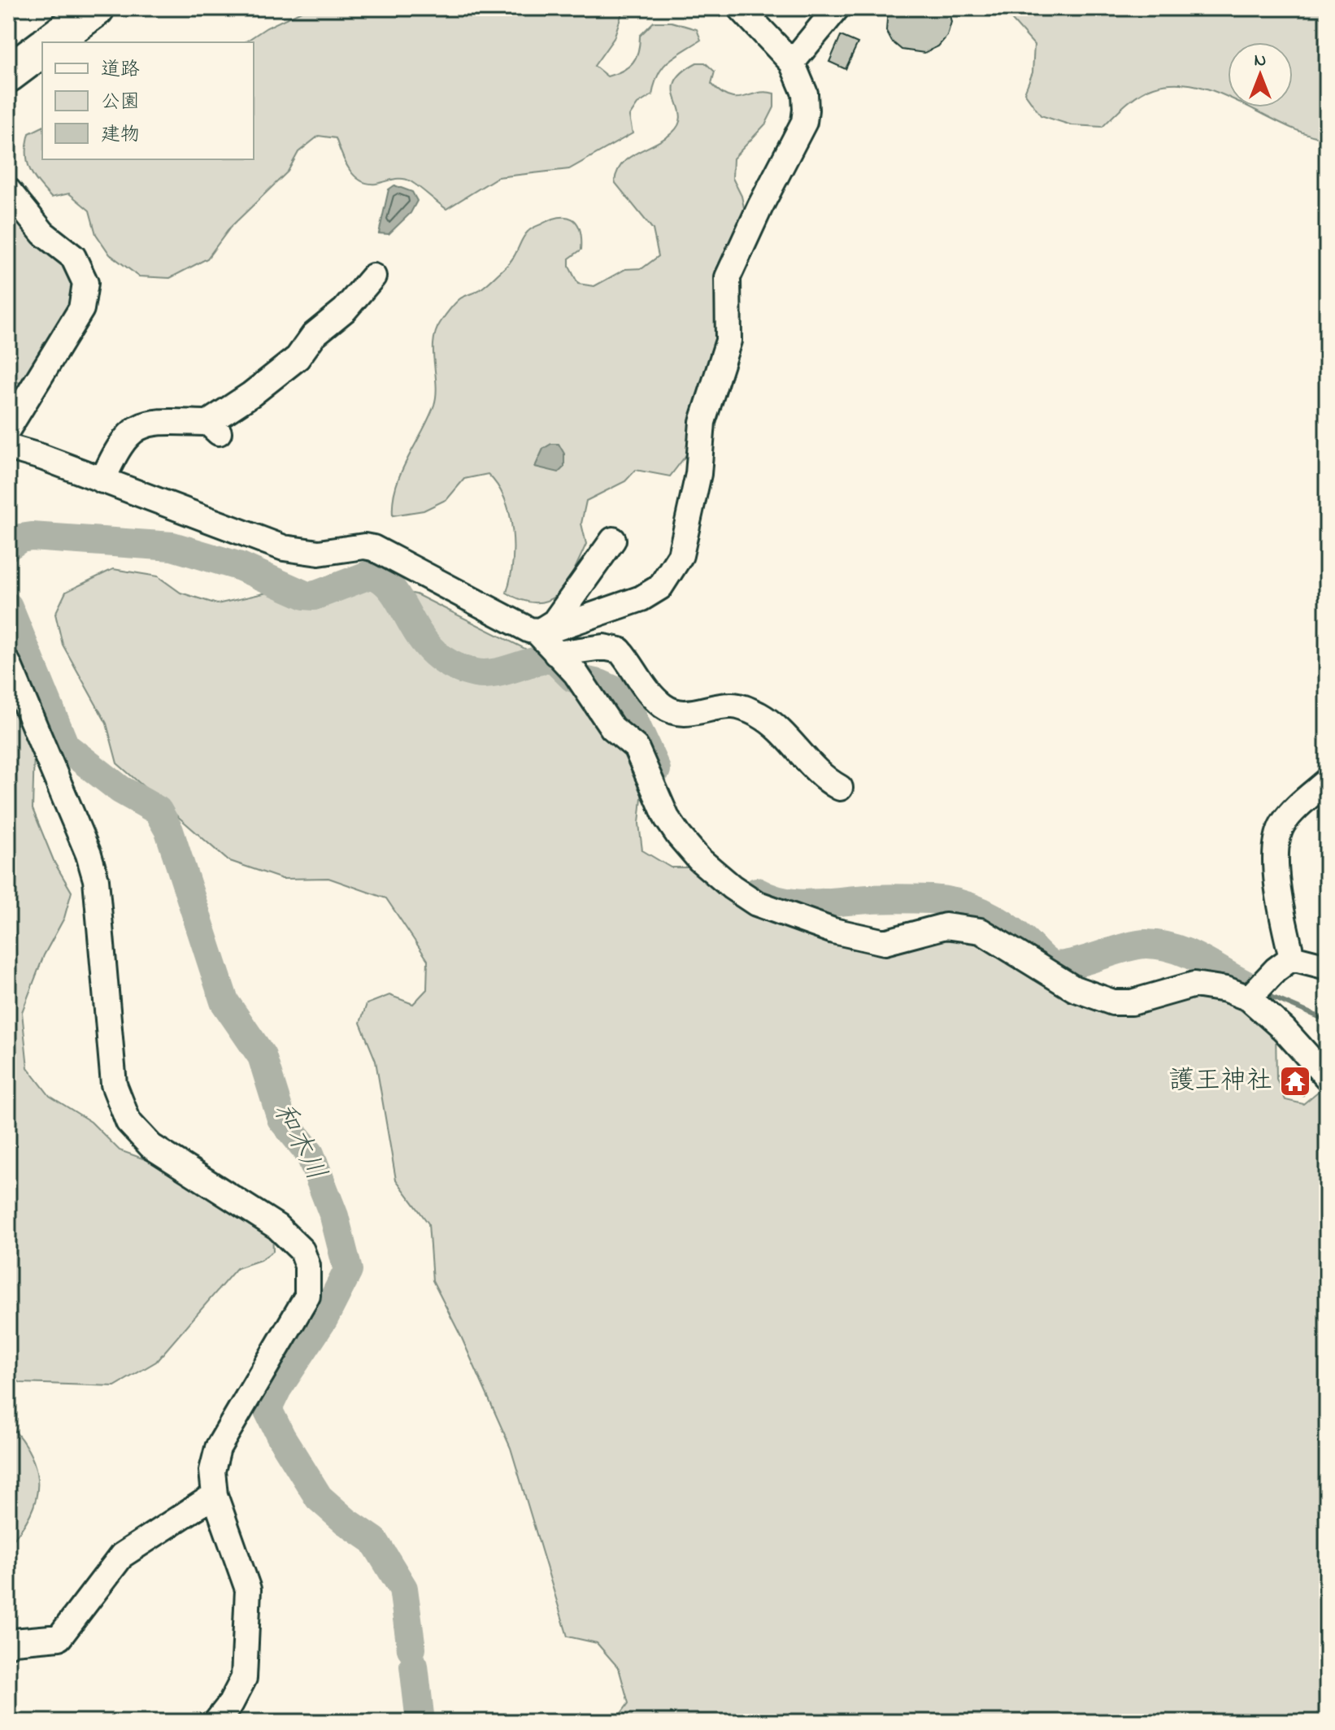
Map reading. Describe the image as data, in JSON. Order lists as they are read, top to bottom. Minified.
{"water":["和木川"],"places":{"temple":["護王神社"]},"legend":["道路","公園","建物"],"north":"top"}
